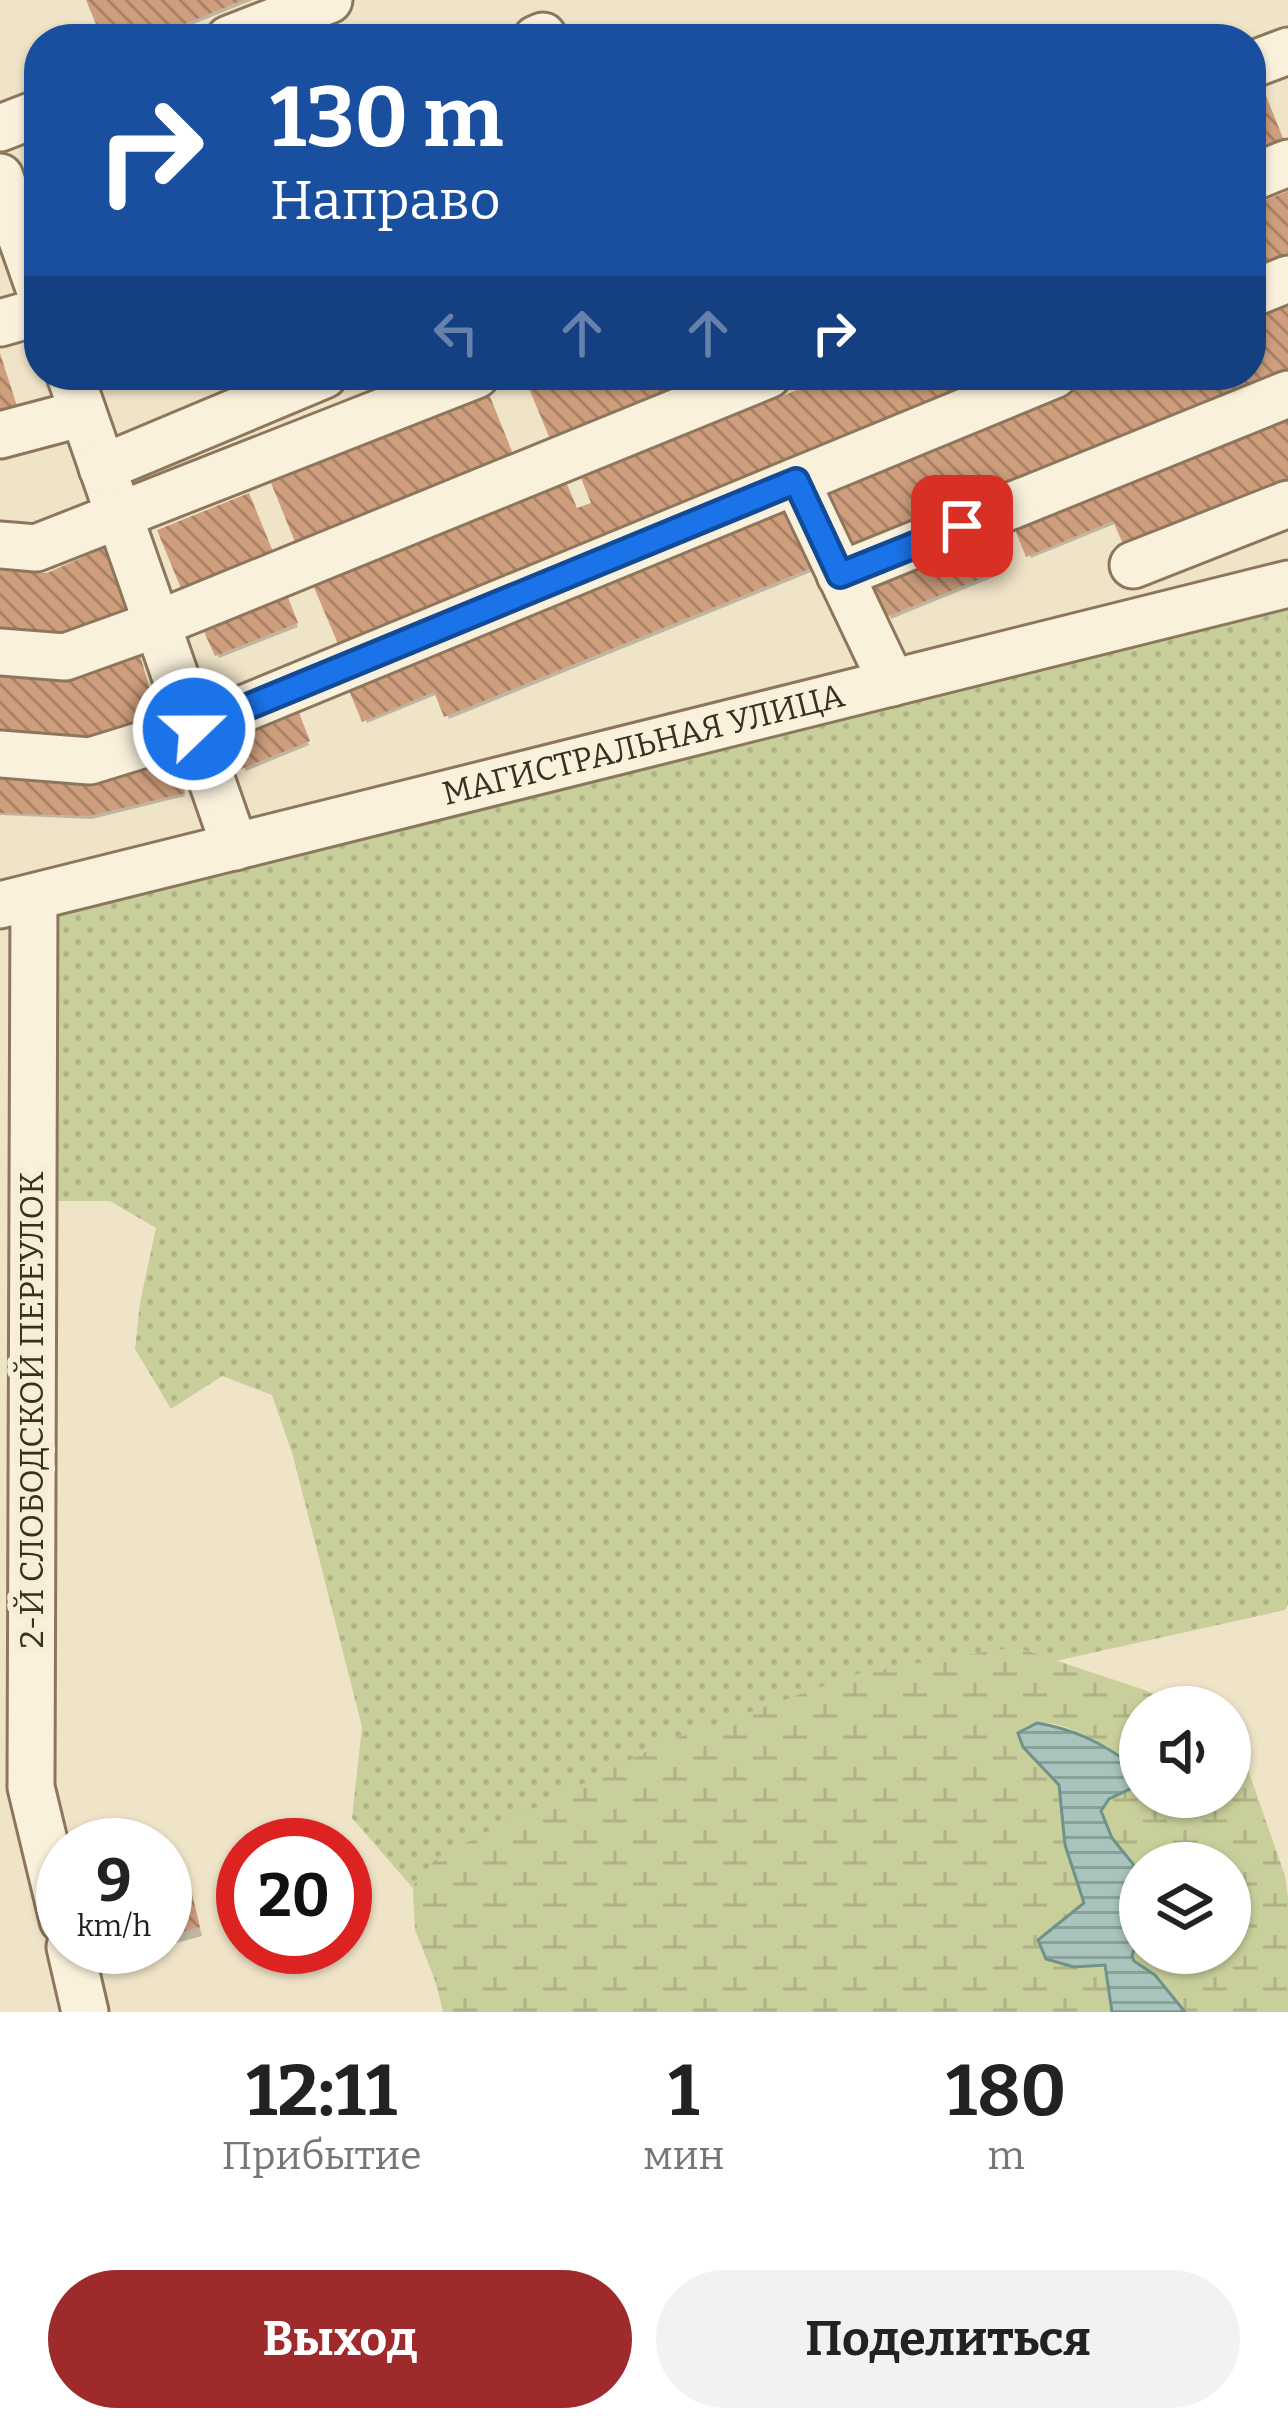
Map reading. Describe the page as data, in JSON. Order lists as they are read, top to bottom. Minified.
{"streets":{"street":["МАГИСТРАЛЬНАЯ УЛИЦА","2-Й СЛОБОДСКОЙ ПЕРЕУЛОК"]},"crossings":[["МАГИСТРАЛЬНАЯ УЛИЦА","2-Й СЛОБОДСКОЙ ПЕРЕУЛОК"]],"page":{"turn":["130 m","Направо"],"speed":"9 km/h","limit":"20","eta":["12:11","Прибытие","1","мин","180","m"],"buttons":["Выход","Поделиться"]}}
